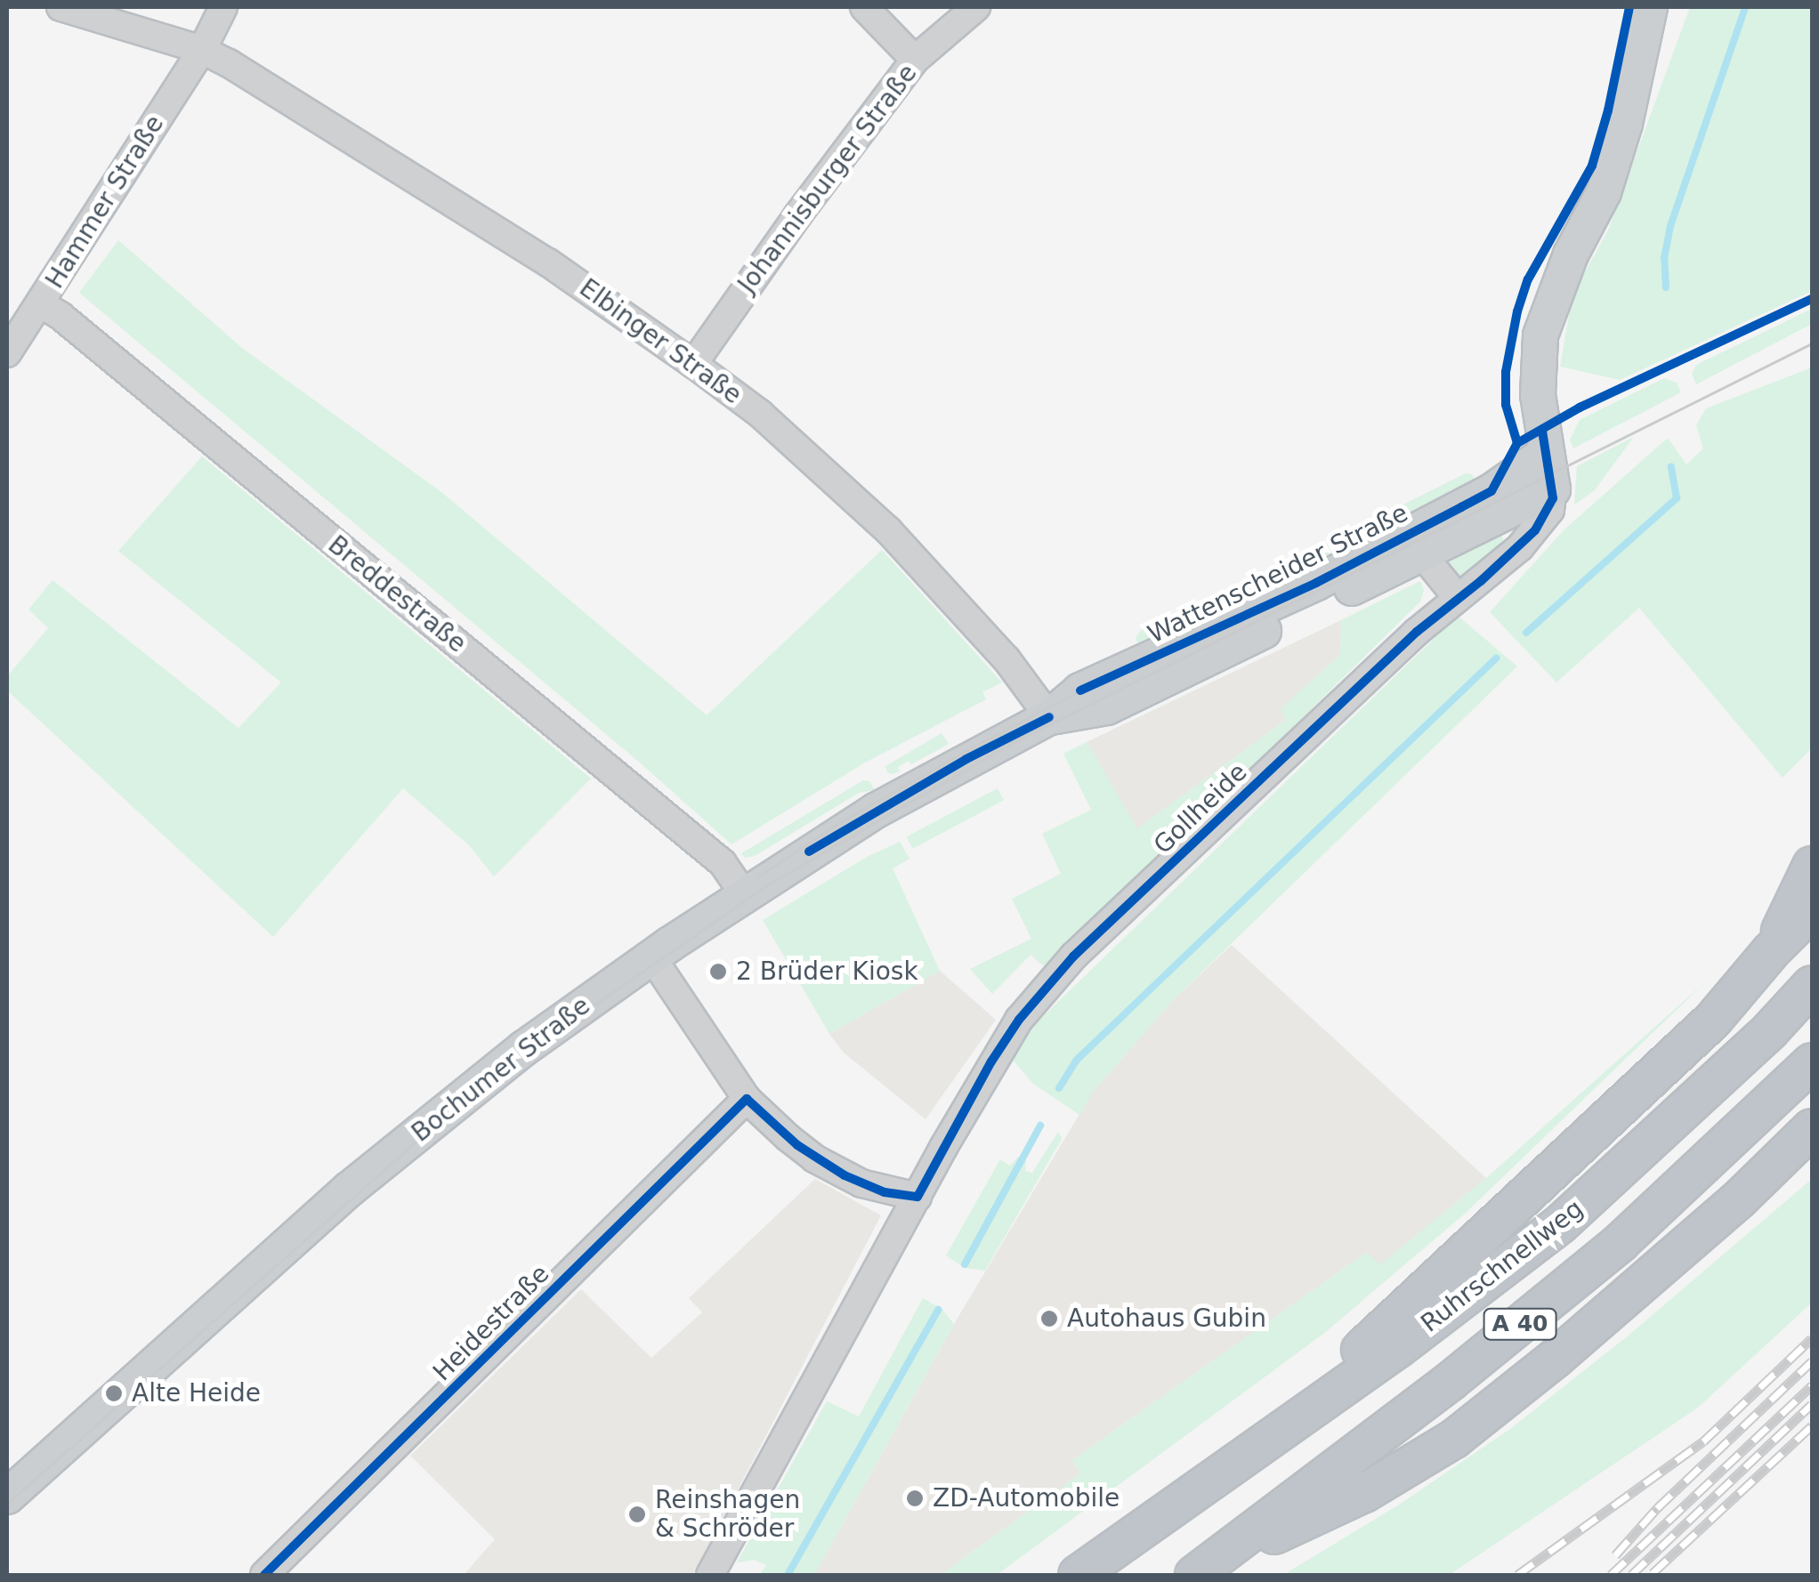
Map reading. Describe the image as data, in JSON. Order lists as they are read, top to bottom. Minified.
{"streets":{"highway":["Ruhrschnellweg","A 40"],"main road":["Wattenscheider Straße","Bochumer Straße"],"street":["Johannisburger Straße","Hammer Straße","Elbinger Straße","Breddestraße","Gollheide","Heidestraße"]},"crossings":[["Johannisburger Straße","Elbinger Straße"],["Hammer Straße","Elbinger Straße"],["Hammer Straße","Breddestraße"],["Elbinger Straße","Wattenscheider Straße"],["Elbinger Straße","Bochumer Straße"],["Wattenscheider Straße","Gollheide"],["Wattenscheider Straße","Bochumer Straße"],["Breddestraße","Bochumer Straße"]],"places":["2 Brüder Kiosk","Autohaus Gubin","Alte Heide","ZD-Automobile","Reinshagen & Schröder"]}
